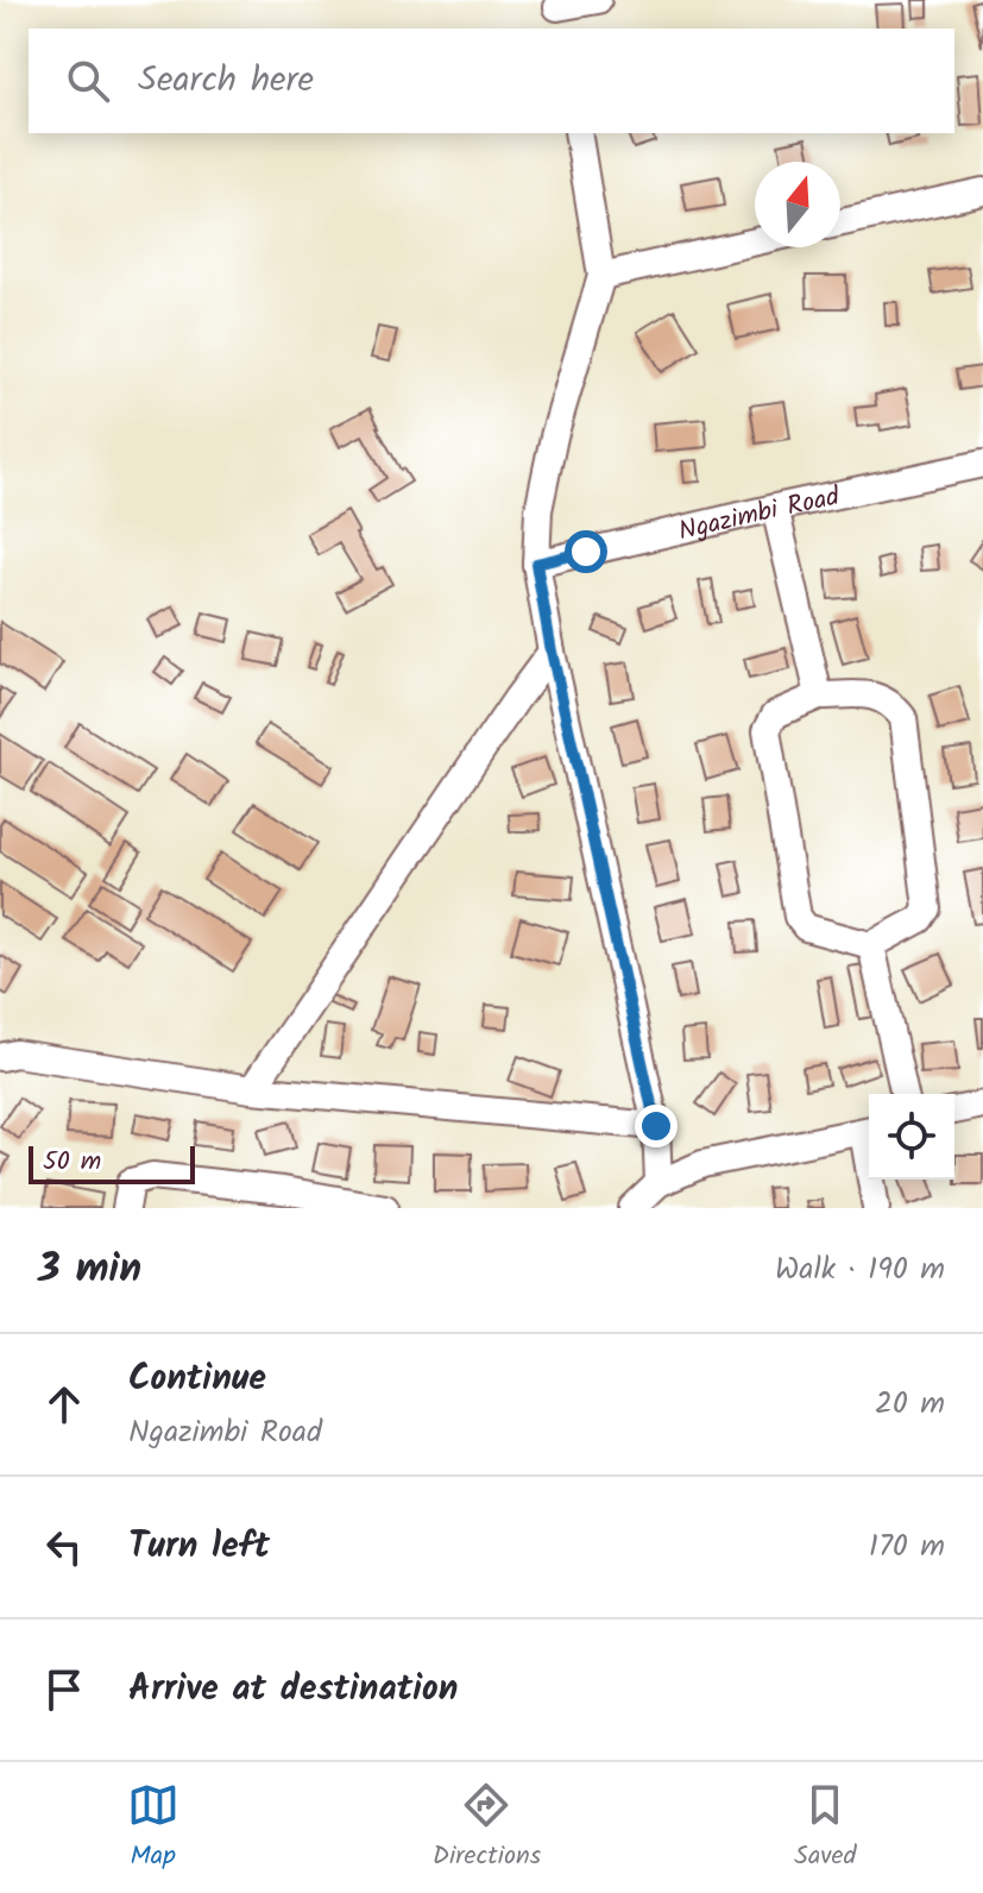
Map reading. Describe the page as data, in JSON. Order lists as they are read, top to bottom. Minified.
{"streets":{"street":["Ngazimbi Road"]},"scale_bar":"50 m","north":"top","page":{"search":"Search here","scale":"50 m","heading":["3 min","Walk · 190 m"],"list":[["Continue","Ngazimbi Road","20 m"],["Turn left","170 m"],"Arrive at destination"],"nav":["Map","Directions","Saved"]}}
